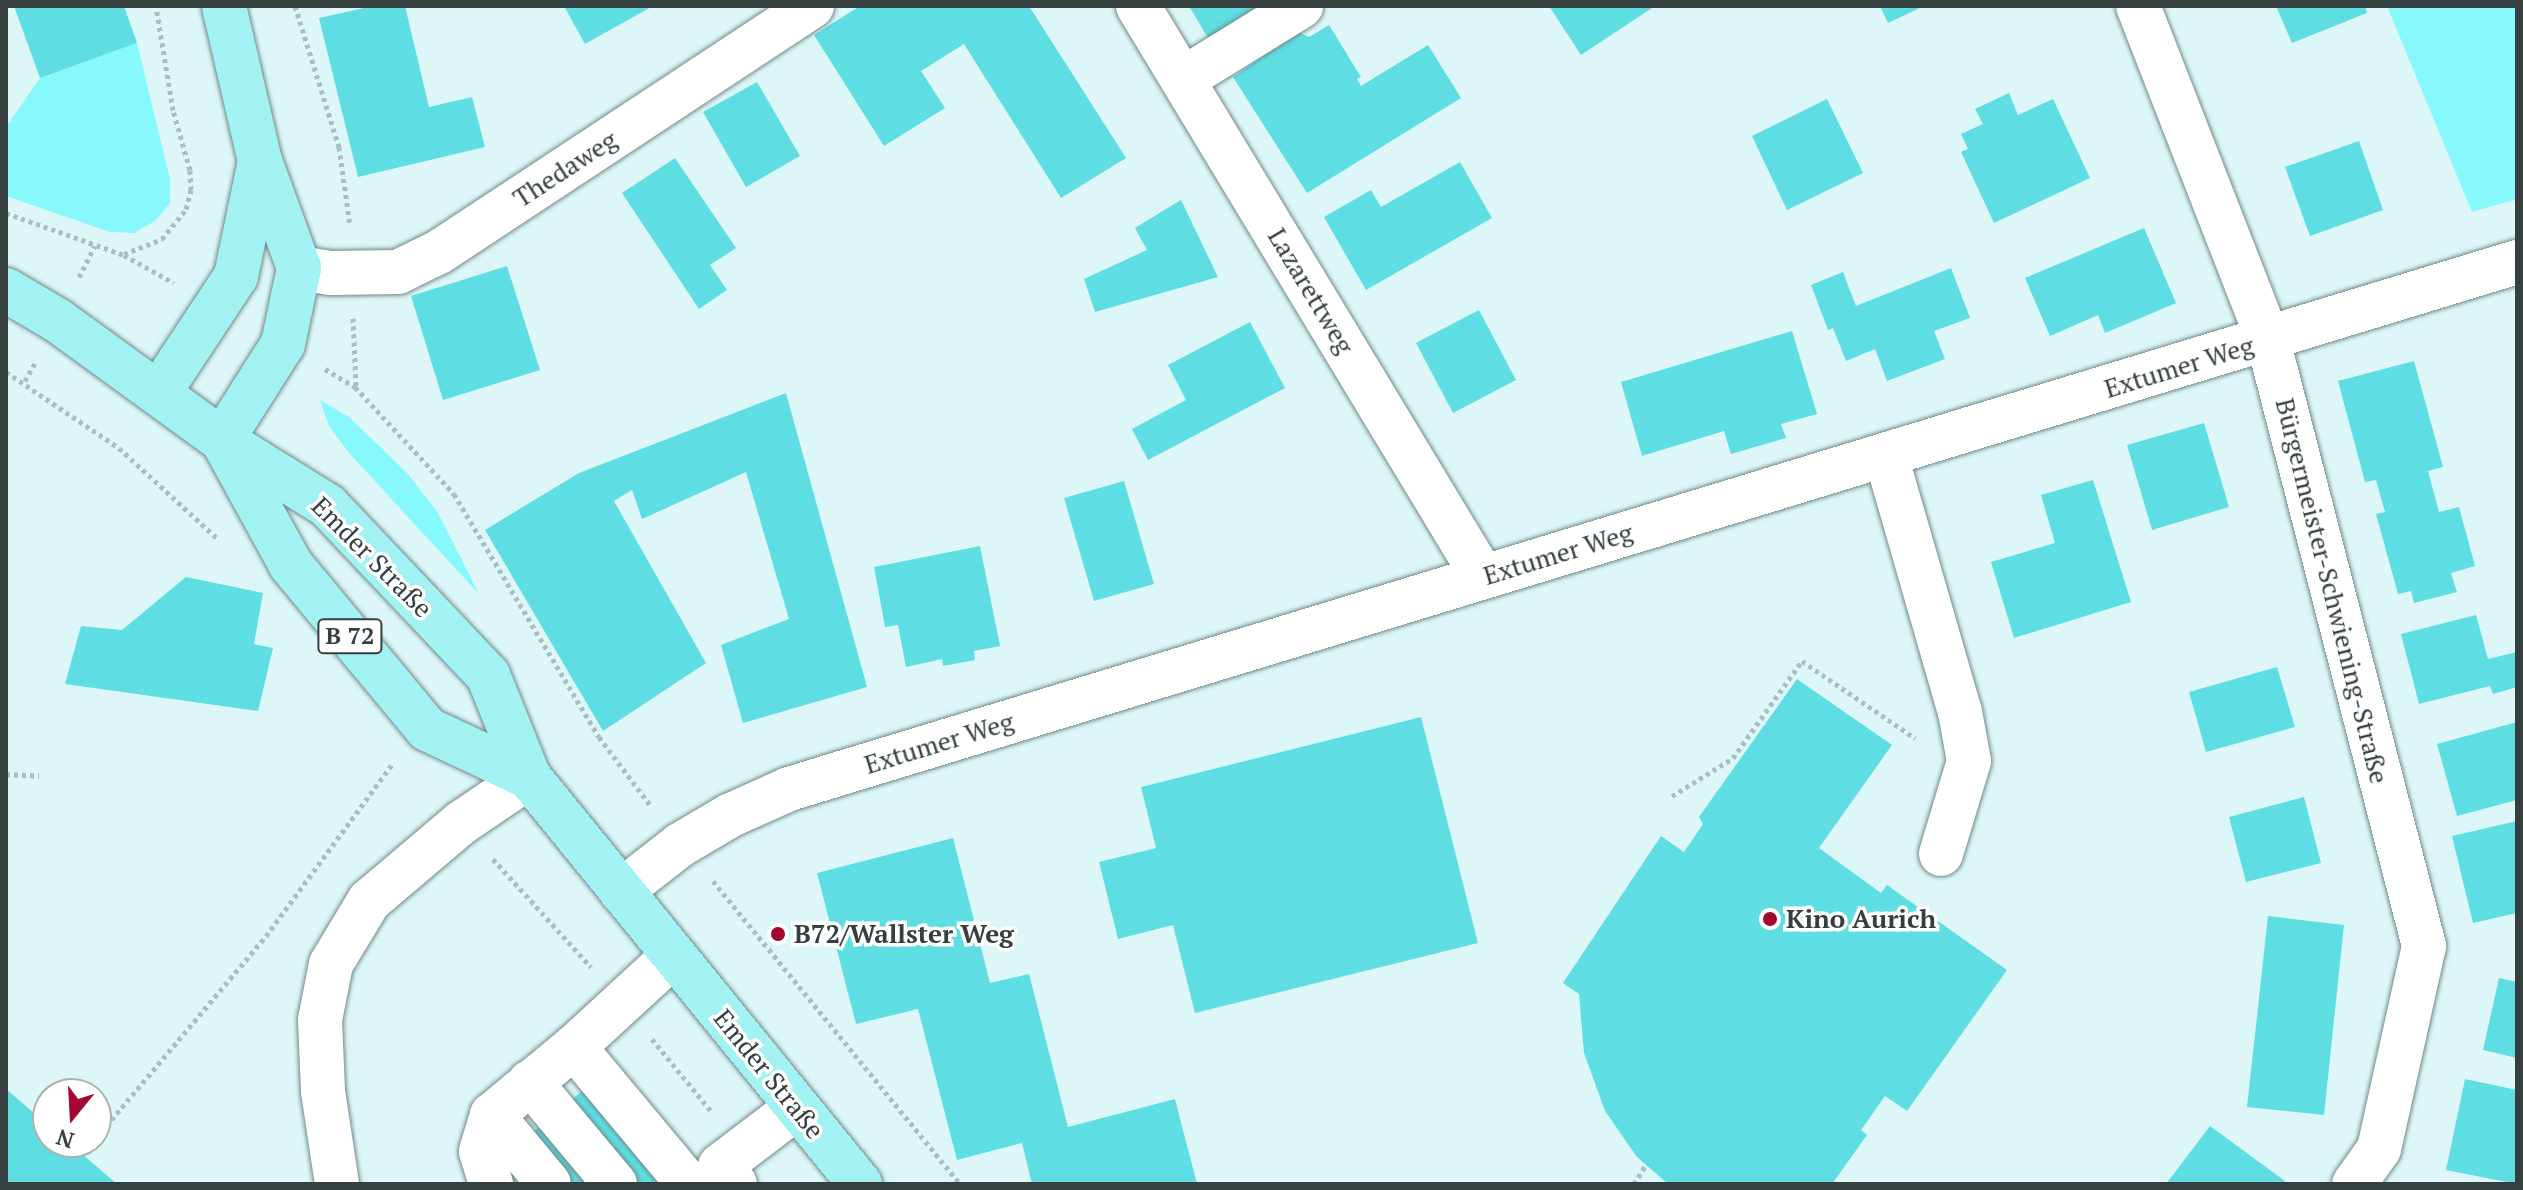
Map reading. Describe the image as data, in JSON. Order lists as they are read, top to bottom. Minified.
{"streets":{"main road":["Emder Straße","B 72"],"street":["Thedaweg","Lazarettweg","Extumer Weg","Bürgermeister-Schwiening-Straße"]},"crossings":[["Lazarettweg","Extumer Weg"],["Extumer Weg","Emder Straße"],["Extumer Weg","Bürgermeister-Schwiening-Straße"],["Emder Straße","B 72"]],"places":["Kino Aurich","B72/Wallster Weg"],"north":"bottom"}
